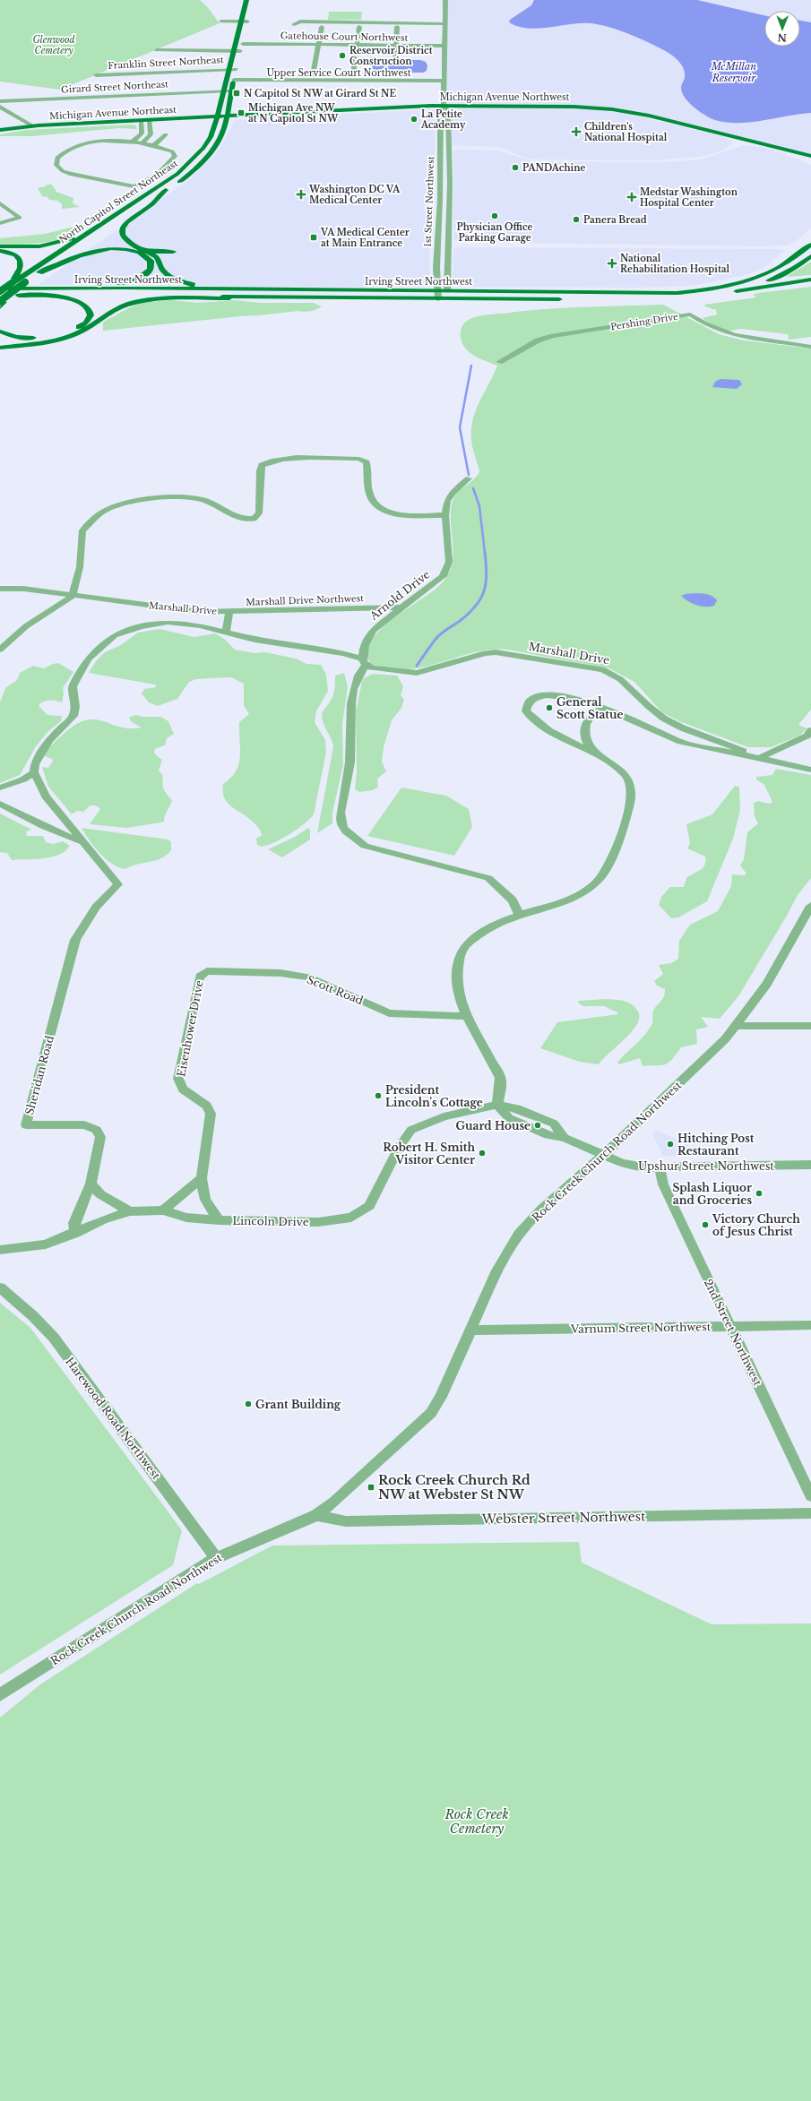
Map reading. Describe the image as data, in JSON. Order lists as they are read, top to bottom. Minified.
{"streets":{"main road":["Michigan Avenue Northwest","Michigan Avenue Northeast","North Capitol Street Northeast","Irving Street Northwest"],"street":["Gatehouse Court Northwest","Franklin Street Northeast","Upper Service Court Northwest","Girard Street Northeast","1st Street Northwest","Pershing Drive","Arnold Drive","Marshall Drive Northwest","Marshall Drive","Scott Road","Eisenhower Drive","Sheridan Road","Rock Creek Church Road Northwest","Upshur Street Northwest","Lincoln Drive","Varnum Street Northwest","2nd Street Northwest","Harewood Road Northwest","Webster Street Northwest"]},"crossings":[["Gatehouse Court Northwest","1st Street Northwest"],["Franklin Street Northeast","Upper Service Court Northwest"],["Franklin Street Northeast","North Capitol Street Northeast"],["Upper Service Court Northwest","1st Street Northwest"],["Girard Street Northeast","North Capitol Street Northeast"],["Michigan Avenue Northwest","Michigan Avenue Northeast"],["Michigan Avenue Northwest","1st Street Northwest"],["Michigan Avenue Northeast","North Capitol Street Northeast"],["North Capitol Street Northeast","Irving Street Northwest"],["1st Street Northwest","Irving Street Northwest"],["Arnold Drive","Marshall Drive Northwest"],["Arnold Drive","Marshall Drive"],["Marshall Drive Northwest","Marshall Drive"],["Scott Road","Eisenhower Drive"],["Eisenhower Drive","Lincoln Drive"],["Sheridan Road","Lincoln Drive"],["Rock Creek Church Road Northwest","Upshur Street Northwest"],["Rock Creek Church Road Northwest","Varnum Street Northwest"],["Rock Creek Church Road Northwest","Harewood Road Northwest"],["Rock Creek Church Road Northwest","Webster Street Northwest"],["Upshur Street Northwest","Lincoln Drive"],["Upshur Street Northwest","2nd Street Northwest"],["Varnum Street Northwest","2nd Street Northwest"]],"water":["McMillan Reservoir"],"parks":["Glenwood Cemetery","Rock Creek Cemetery"],"places":{"other":["Reservoir District Construction","La Petite Academy","PANDAchine","Physician Office Parking Garage","Panera Bread","General Scott Statue","President Lincoln's Cottage","Guard House","Hitching Post Restaurant","Robert H. Smith Visitor Center","Splash Liquor and Groceries","Victory Church of Jesus Christ","Grant Building"],"transit":["N Capitol St NW at Girard St NE","Michigan Ave NW at N Capitol St NW","VA Medical Center at Main Entrance","Rock Creek Church Rd NW at Webster St NW"],"health":["Children's National Hospital","Washington DC VA Medical Center","Medstar Washington Hospital Center","National Rehabilitation Hospital"]},"north":"bottom"}
